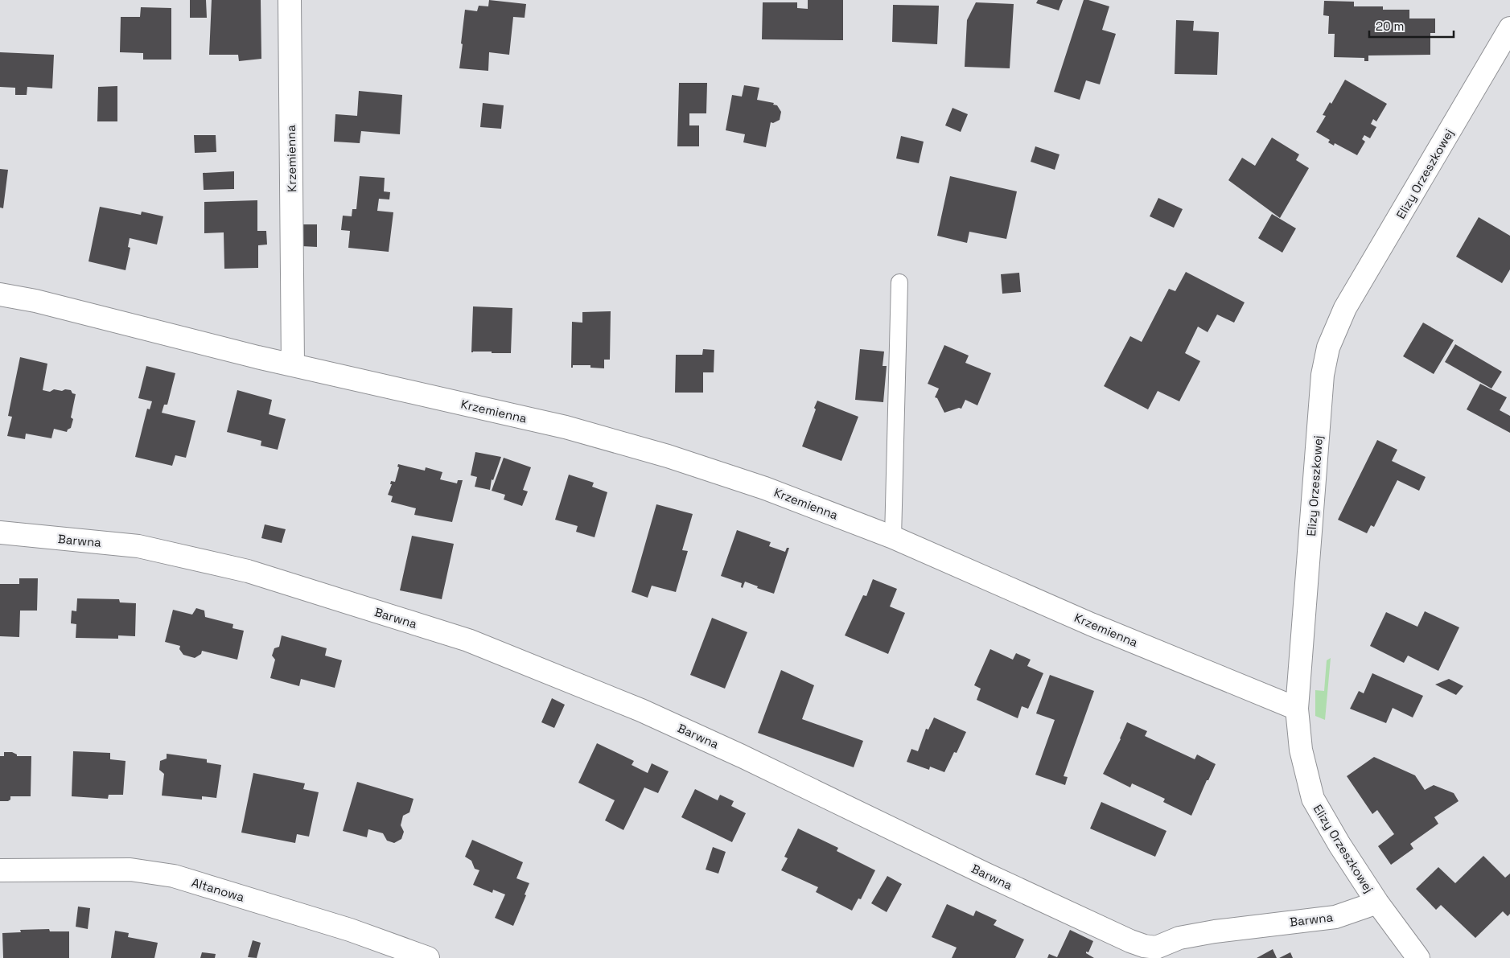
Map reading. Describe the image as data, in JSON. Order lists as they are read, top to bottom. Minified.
{"streets":{"street":["Krzemienna","Elizy Orzeszkowej","Barwna","Altanowa"]},"crossings":[["Krzemienna","Elizy Orzeszkowej"],["Elizy Orzeszkowej","Barwna"]],"scale_bar":"20 m"}
